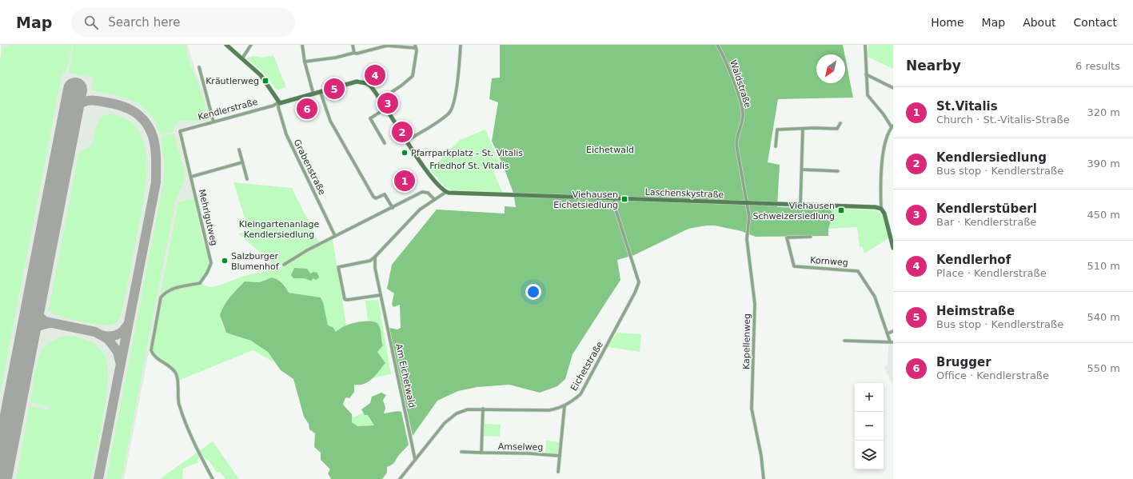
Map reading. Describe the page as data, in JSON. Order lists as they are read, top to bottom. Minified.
{"streets":{"street":["Waldstraße","Kendlerstraße","Grabenstraße","Laschenskystraße","Mehrlgutweg","Kornweg","Kapellenweg","Eichetstraße","Am Eichetwald","Amselweg"]},"crossings":[["Waldstraße","Laschenskystraße"],["Waldstraße","Kapellenweg"],["Kendlerstraße","Grabenstraße"],["Kendlerstraße","Laschenskystraße"],["Kendlerstraße","Mehrlgutweg"],["Laschenskystraße","Kapellenweg"],["Laschenskystraße","Eichetstraße"],["Eichetstraße","Am Eichetwald"]],"parks":["Eichetwald","Friedhof St. Vitalis","Kleingartenanlage Kendlersiedlung"],"places":{"transit":["Kräutlerweg","Viehausen Eichetsiedlung","Viehausen Schweizersiedlung"],"other":["Pfarrparkplatz - St. Vitalis","Salzburger Blumenhof"]},"north":"bottom left","page":{"header":"Map","search":"Search here","nav":["Home","Map","About","Contact"],"heading":["Nearby","6 results"],"pins":["4","5","3","6","2","1"],"list":[{"mark":"1","name":"St.Vitalis","note":"Church · St.-Vitalis-Straße","value":"320 m"},{"mark":"2","name":"Kendlersiedlung","note":"Bus stop · Kendlerstraße","value":"390 m"},{"mark":"3","name":"Kendlerstüberl","note":"Bar · Kendlerstraße","value":"450 m"},{"mark":"4","name":"Kendlerhof","note":"Place · Kendlerstraße","value":"510 m"},{"mark":"5","name":"Heimstraße","note":"Bus stop · Kendlerstraße","value":"540 m"},{"mark":"6","name":"Brugger","note":"Office · Kendlerstraße","value":"550 m"}],"map_buttons":["+","−"]}}
